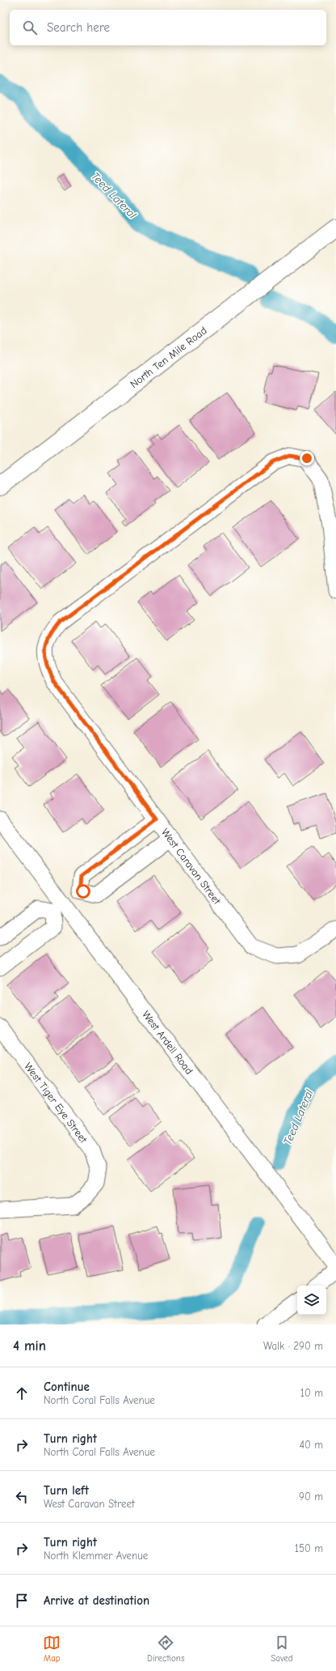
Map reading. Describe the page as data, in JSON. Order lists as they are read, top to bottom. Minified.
{"streets":{"main road":["North Ten Mile Road"],"street":["West Caravan Street","West Ardell Road","West Tiger Eye Street"]},"water":["Teed Lateral"],"page":{"search":"Search here","heading":["4 min","Walk · 290 m"],"list":[["Continue","North Coral Falls Avenue","10 m"],["Turn right","North Coral Falls Avenue","40 m"],["Turn left","West Caravan Street","90 m"],["Turn right","North Klemmer Avenue","150 m"],"Arrive at destination"],"nav":["Map","Directions","Saved"]}}
